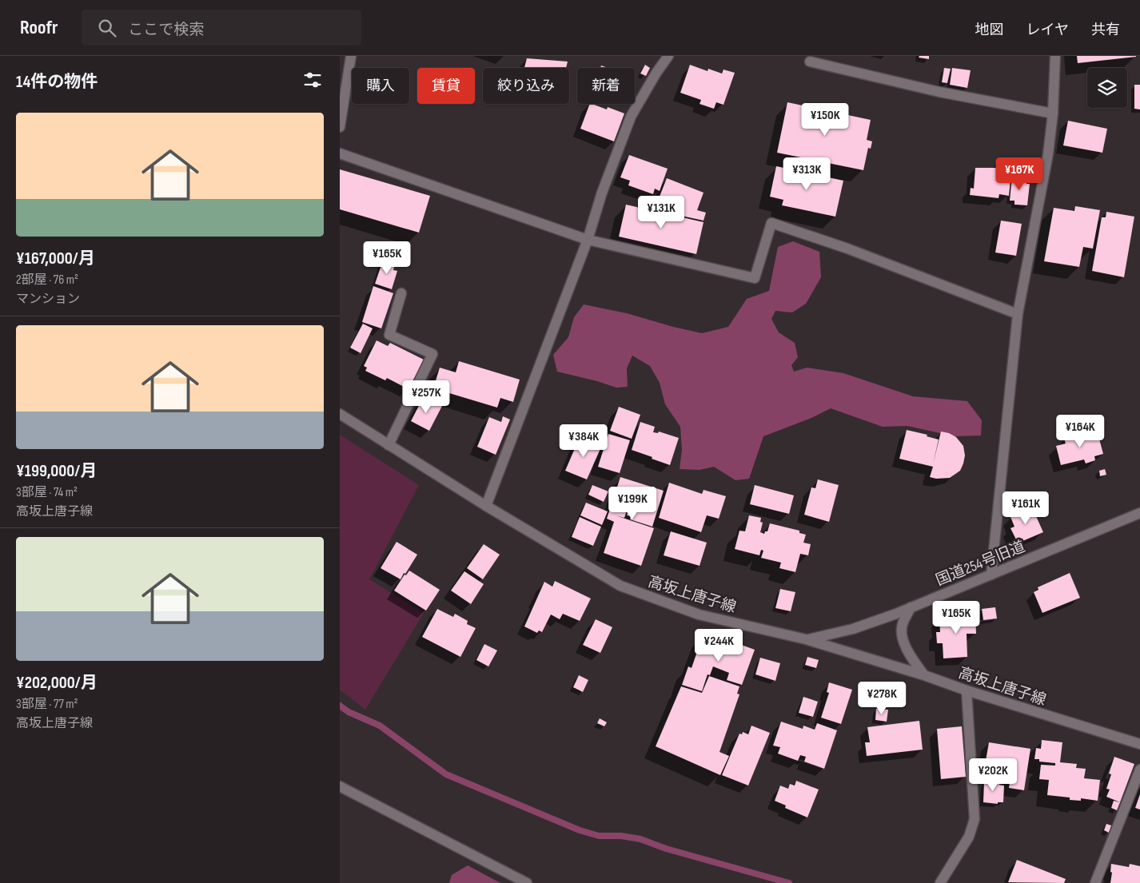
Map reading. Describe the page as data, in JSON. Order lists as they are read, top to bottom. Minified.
{"streets":{"street":["国道254号旧道","高坂上唐子線"]},"crossings":[["国道254号旧道","高坂上唐子線"]],"page":{"header":"Roofr","search":"ここで検索","nav":["地図","レイヤ","共有"],"heading":"14件の物件","chip":["購入","賃貸","絞り込み","新着"],"price":["¥150K","¥313K","¥167K","¥131K","¥165K","¥257K","¥164K","¥384K","¥199K","¥161K","¥165K","¥244K","¥278K","¥202K"],"list":[{"name":"¥167,000/月","note":"2部屋 · 76 m² · マンション"},{"name":"¥199,000/月","note":"3部屋 · 74 m² · 高坂上唐子線"},{"name":"¥202,000/月","note":"3部屋 · 77 m² · 高坂上唐子線"}]}}
